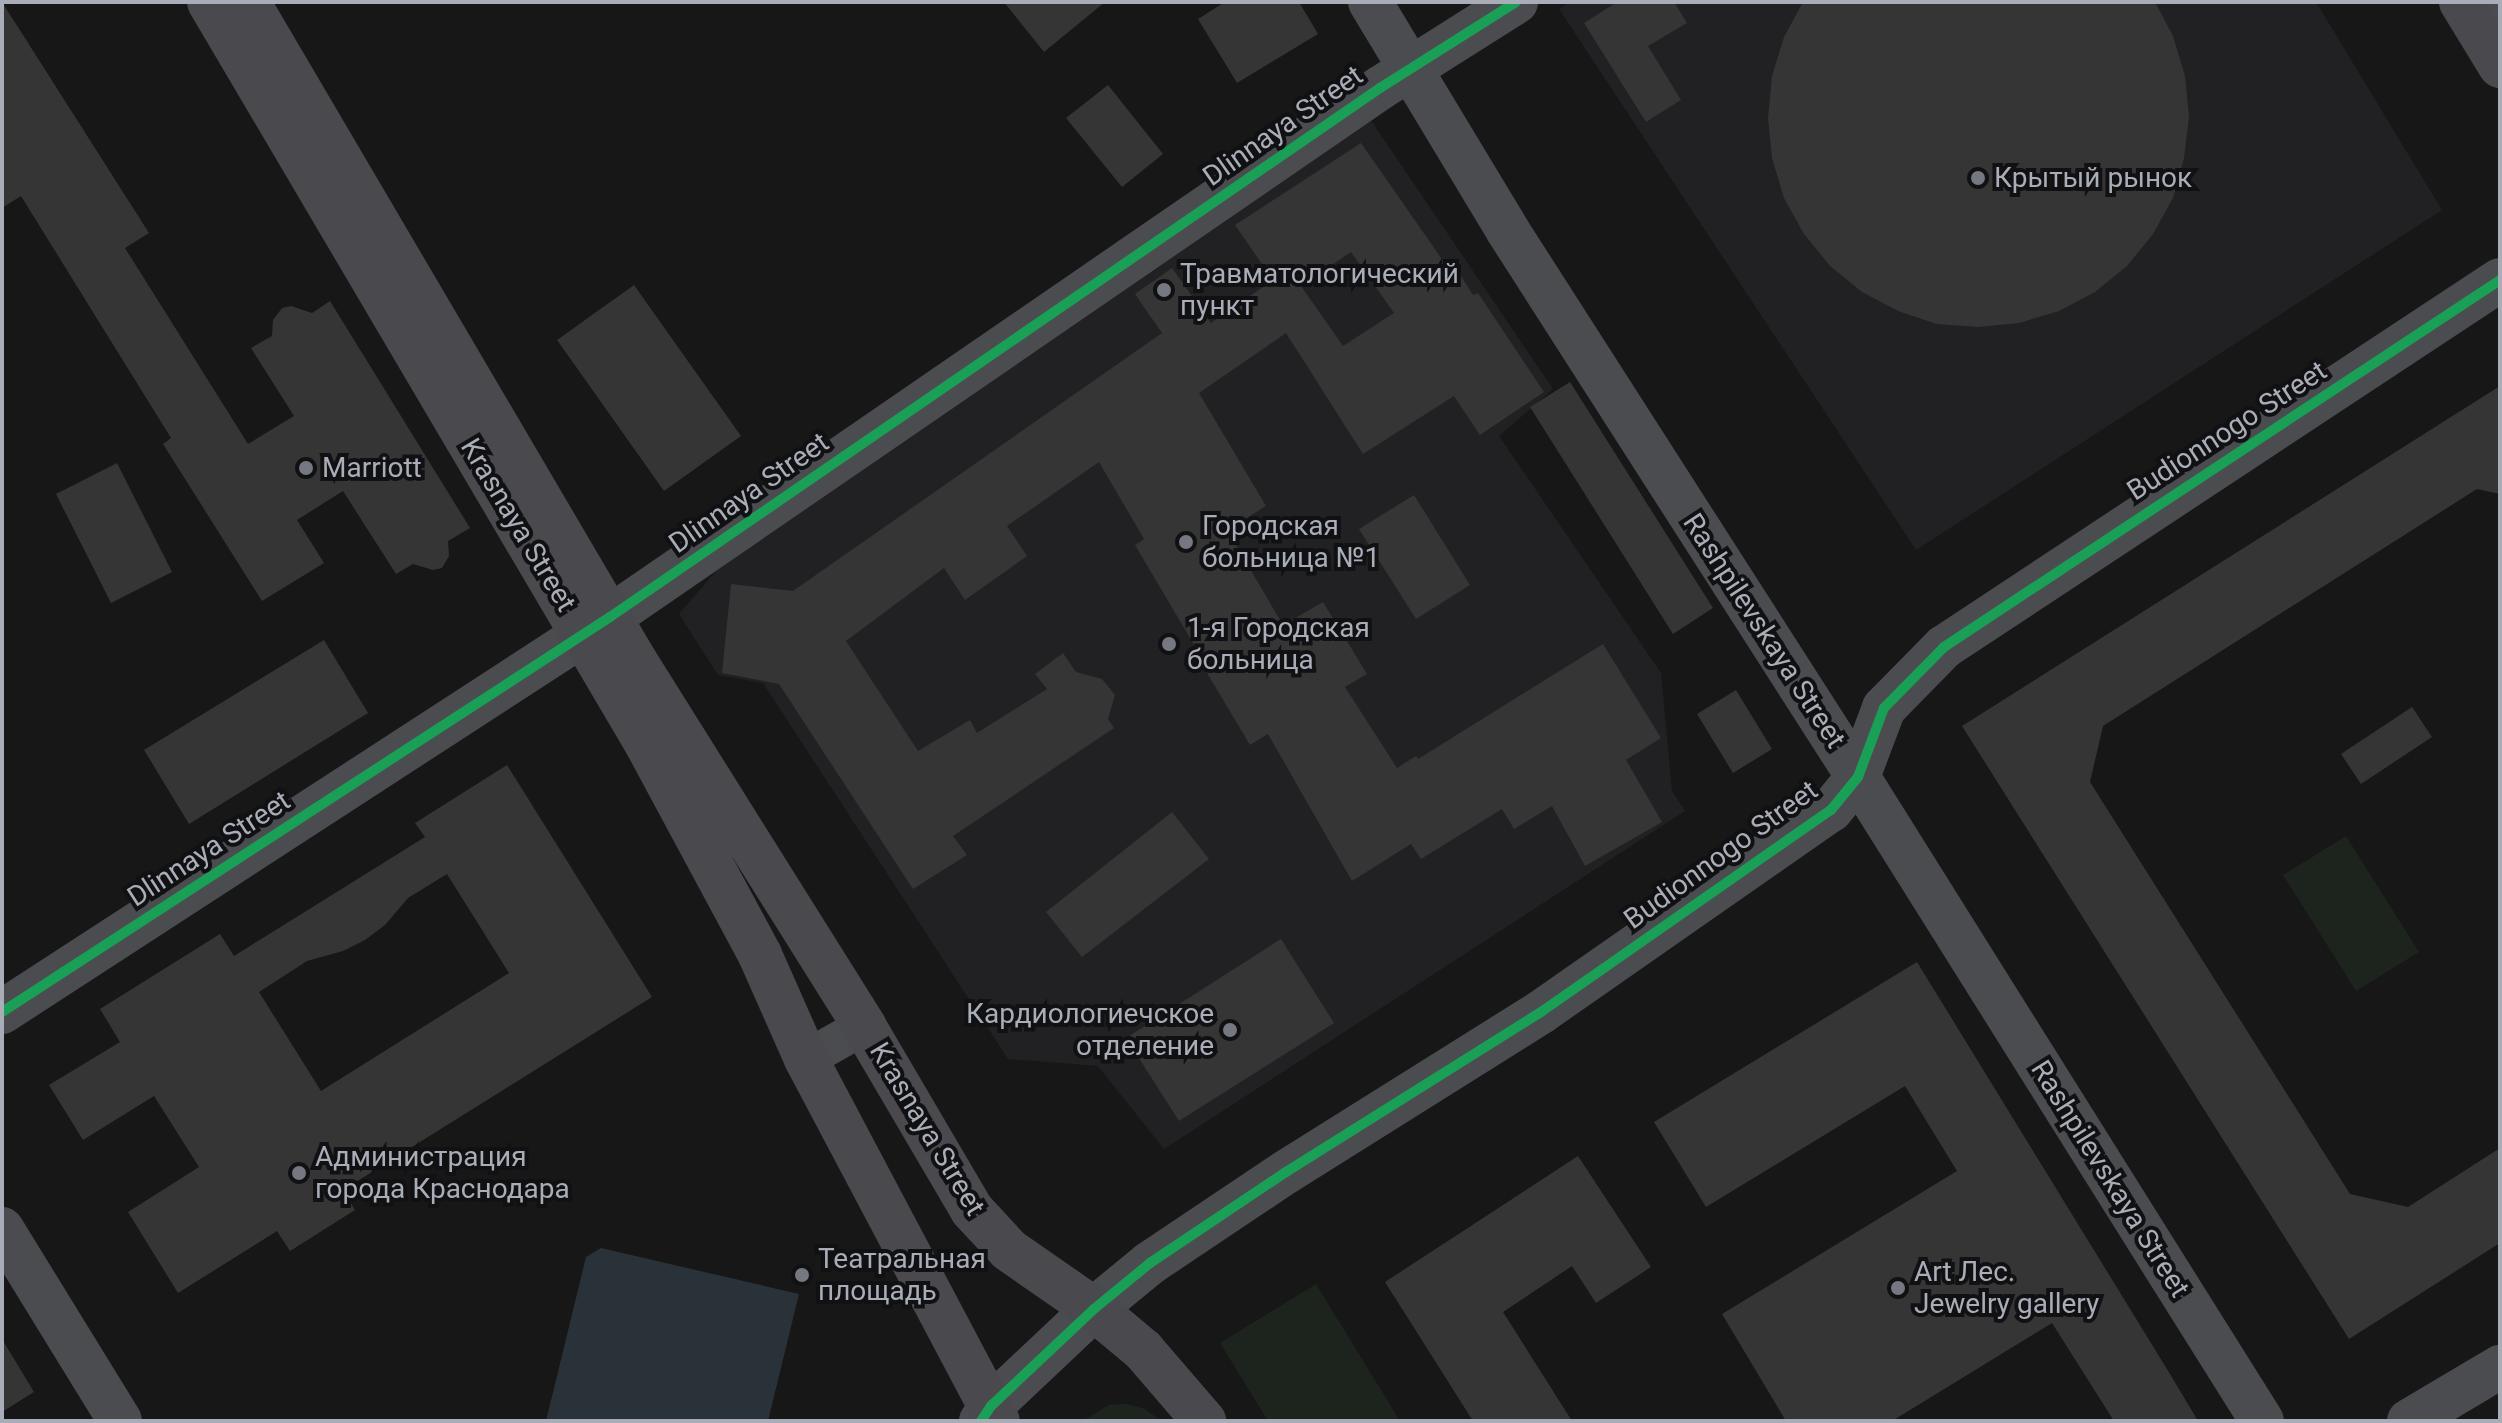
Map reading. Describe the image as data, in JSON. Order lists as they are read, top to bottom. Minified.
{"streets":{"main road":["Krasnaya Street"],"street":["Dlinnaya Street","Budionnogo Street","Rashpilevskaya Street"]},"crossings":[["Dlinnaya Street","Krasnaya Street"],["Dlinnaya Street","Rashpilevskaya Street"],["Budionnogo Street","Krasnaya Street"],["Budionnogo Street","Rashpilevskaya Street"]],"places":["Крытый рынок","Травматологический пункт","Marriott","Городская больница №1","1-я Городская больница","Кардиологиечское отделение","Администрация города Краснодара","Театральная площадь","Art Лес. Jewelry gallery"]}
